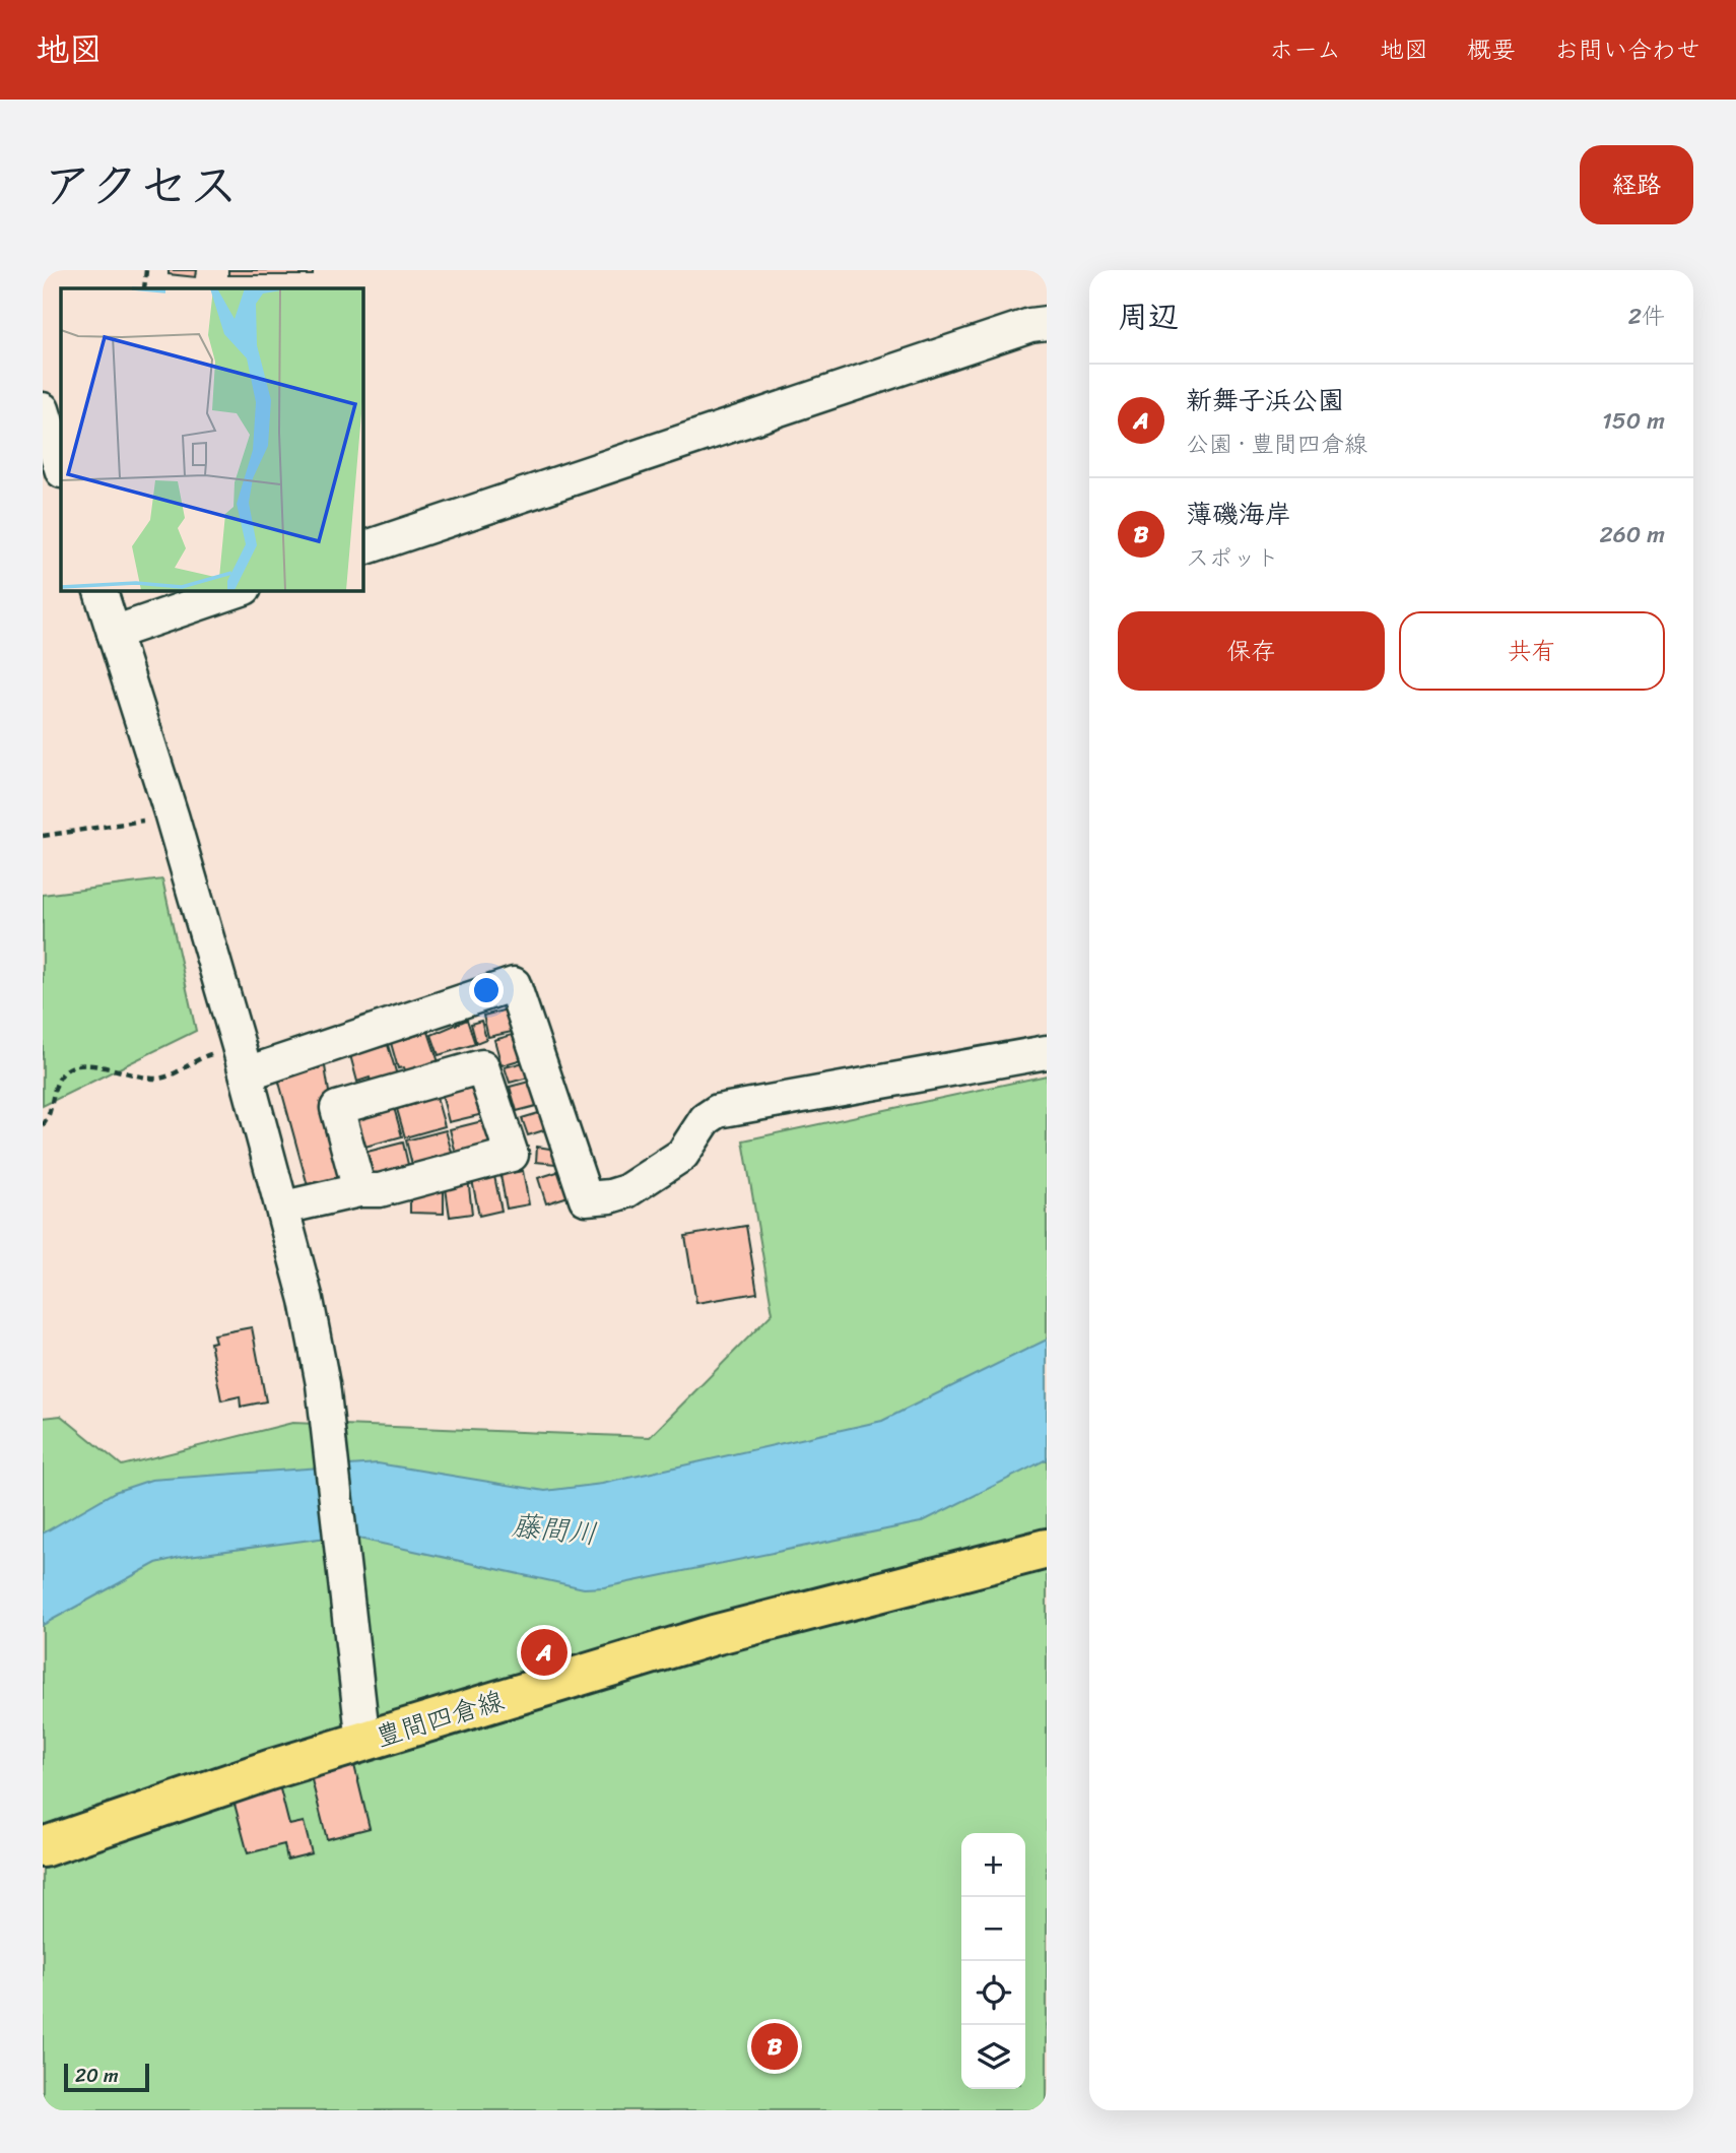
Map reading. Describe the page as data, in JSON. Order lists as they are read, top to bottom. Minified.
{"streets":{"main road":["豊間四倉線"]},"water":["藤間川"],"scale_bar":"20 m","page":{"header":"地図","nav":["ホーム","地図","概要","お問い合わせ"],"title":"アクセス","buttons":["経路",["保存","共有"]],"heading":["周辺","2件"],"list":[{"mark":"A","name":"新舞子浜公園","note":"公園 · 豊間四倉線","value":"150 m"},{"mark":"B","name":"薄磯海岸","note":"スポット","value":"260 m"}],"pins":["A","B"],"map_buttons":["+","−"],"scale":"20 m"}}
